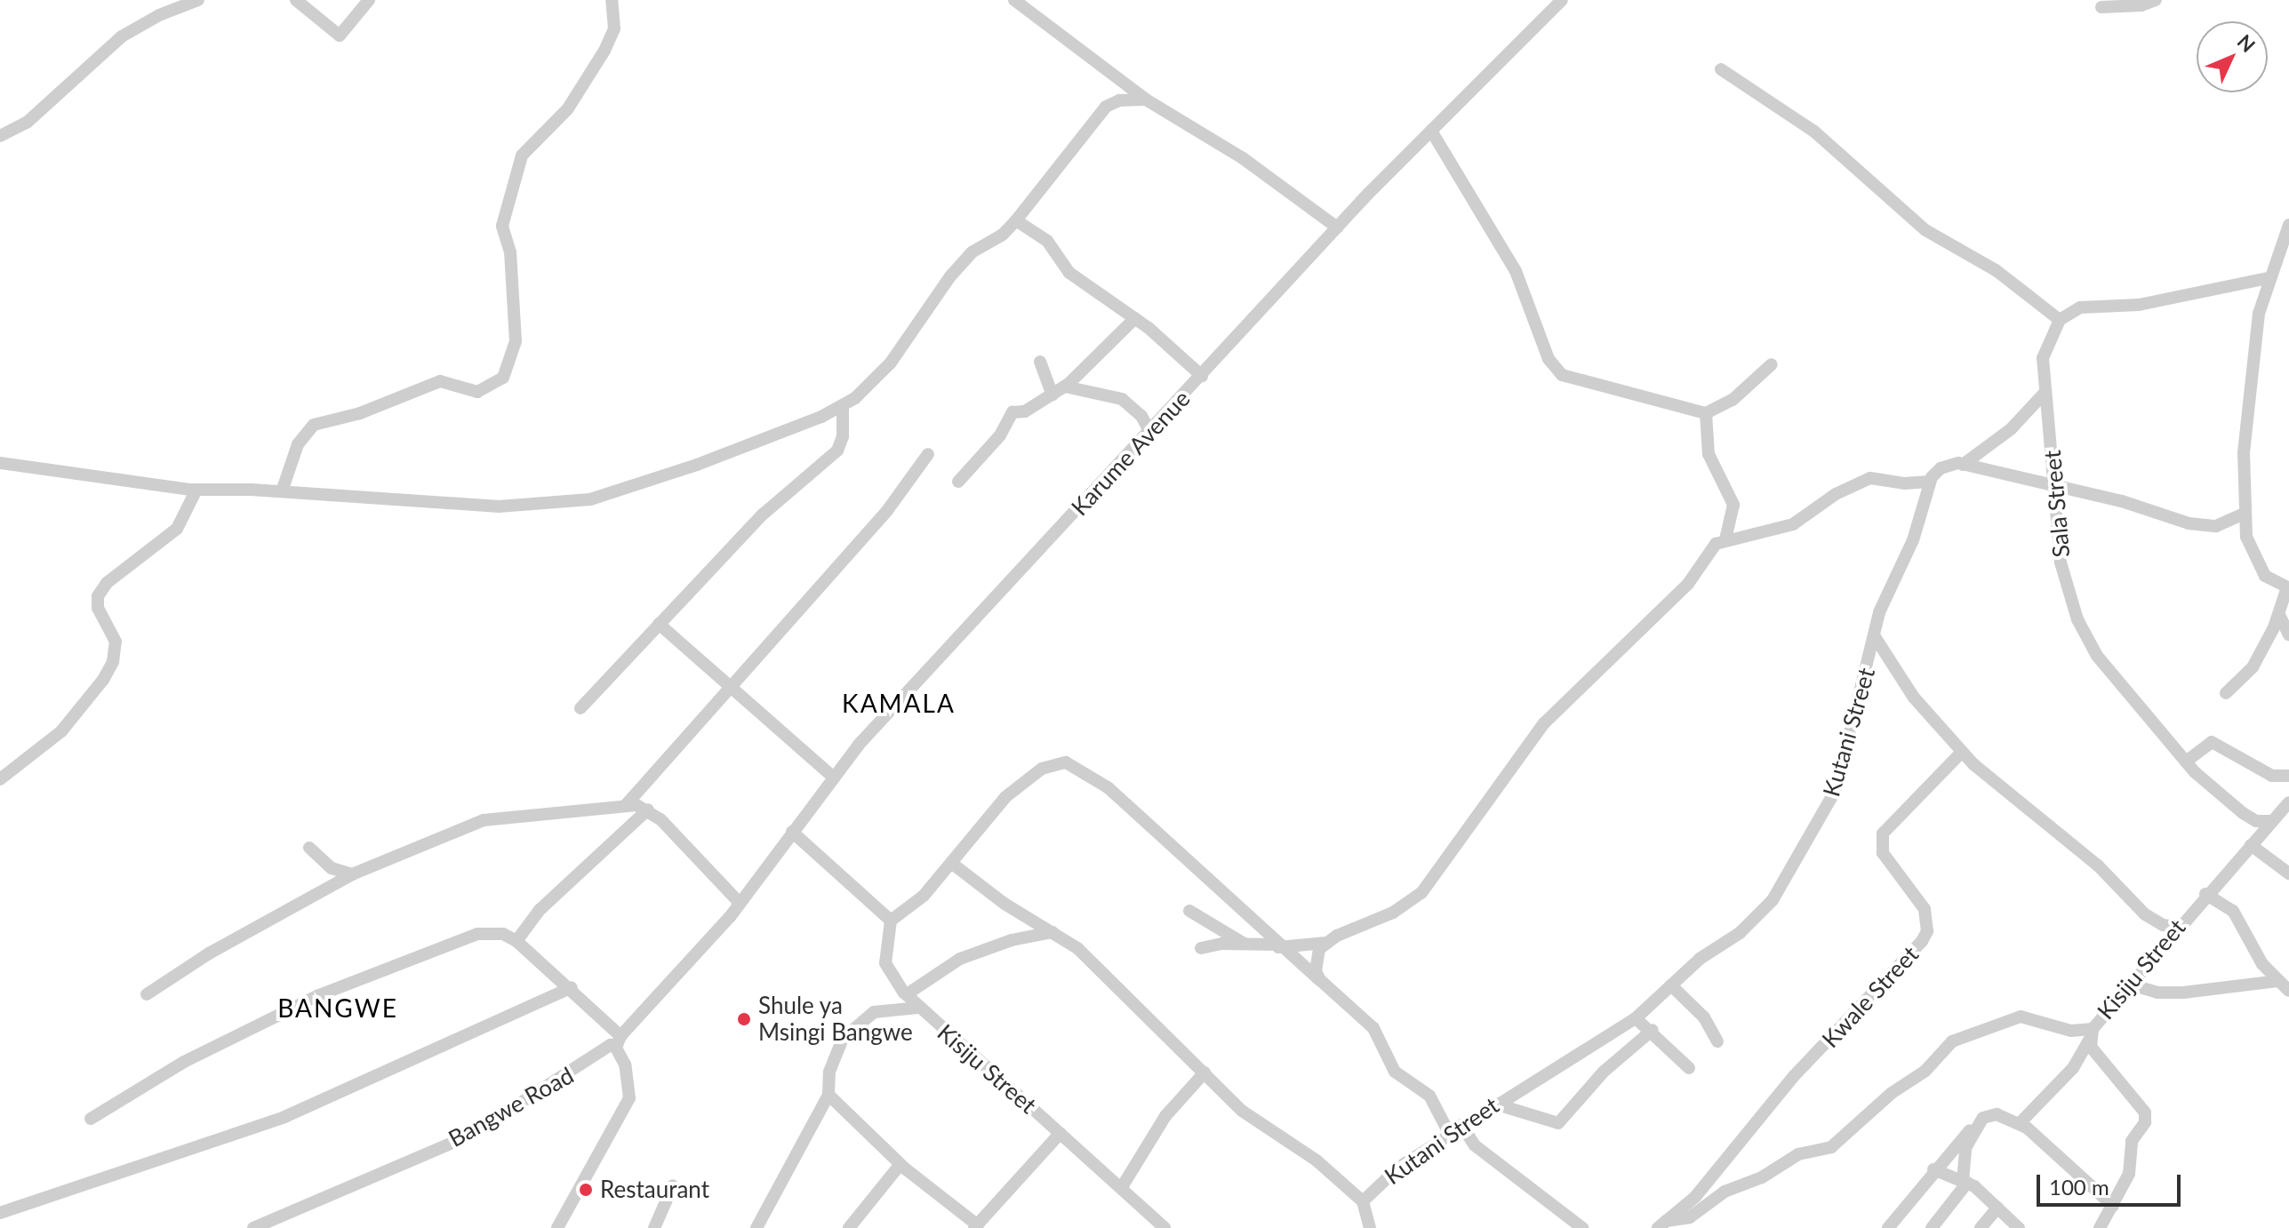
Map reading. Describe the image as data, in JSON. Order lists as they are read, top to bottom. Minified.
{"streets":{"street":["Karume Avenue","Sala Street","Kutani Street","Kisiju Street","Kwale Street","Bangwe Road"]},"crossings":[["Karume Avenue","Bangwe Road"],["Sala Street","Kisiju Street"]],"districts":["KAMALA","BANGWE"],"places":["Shule ya Msingi Bangwe","Restaurant"],"scale_bar":"100 m","north":"top right"}
